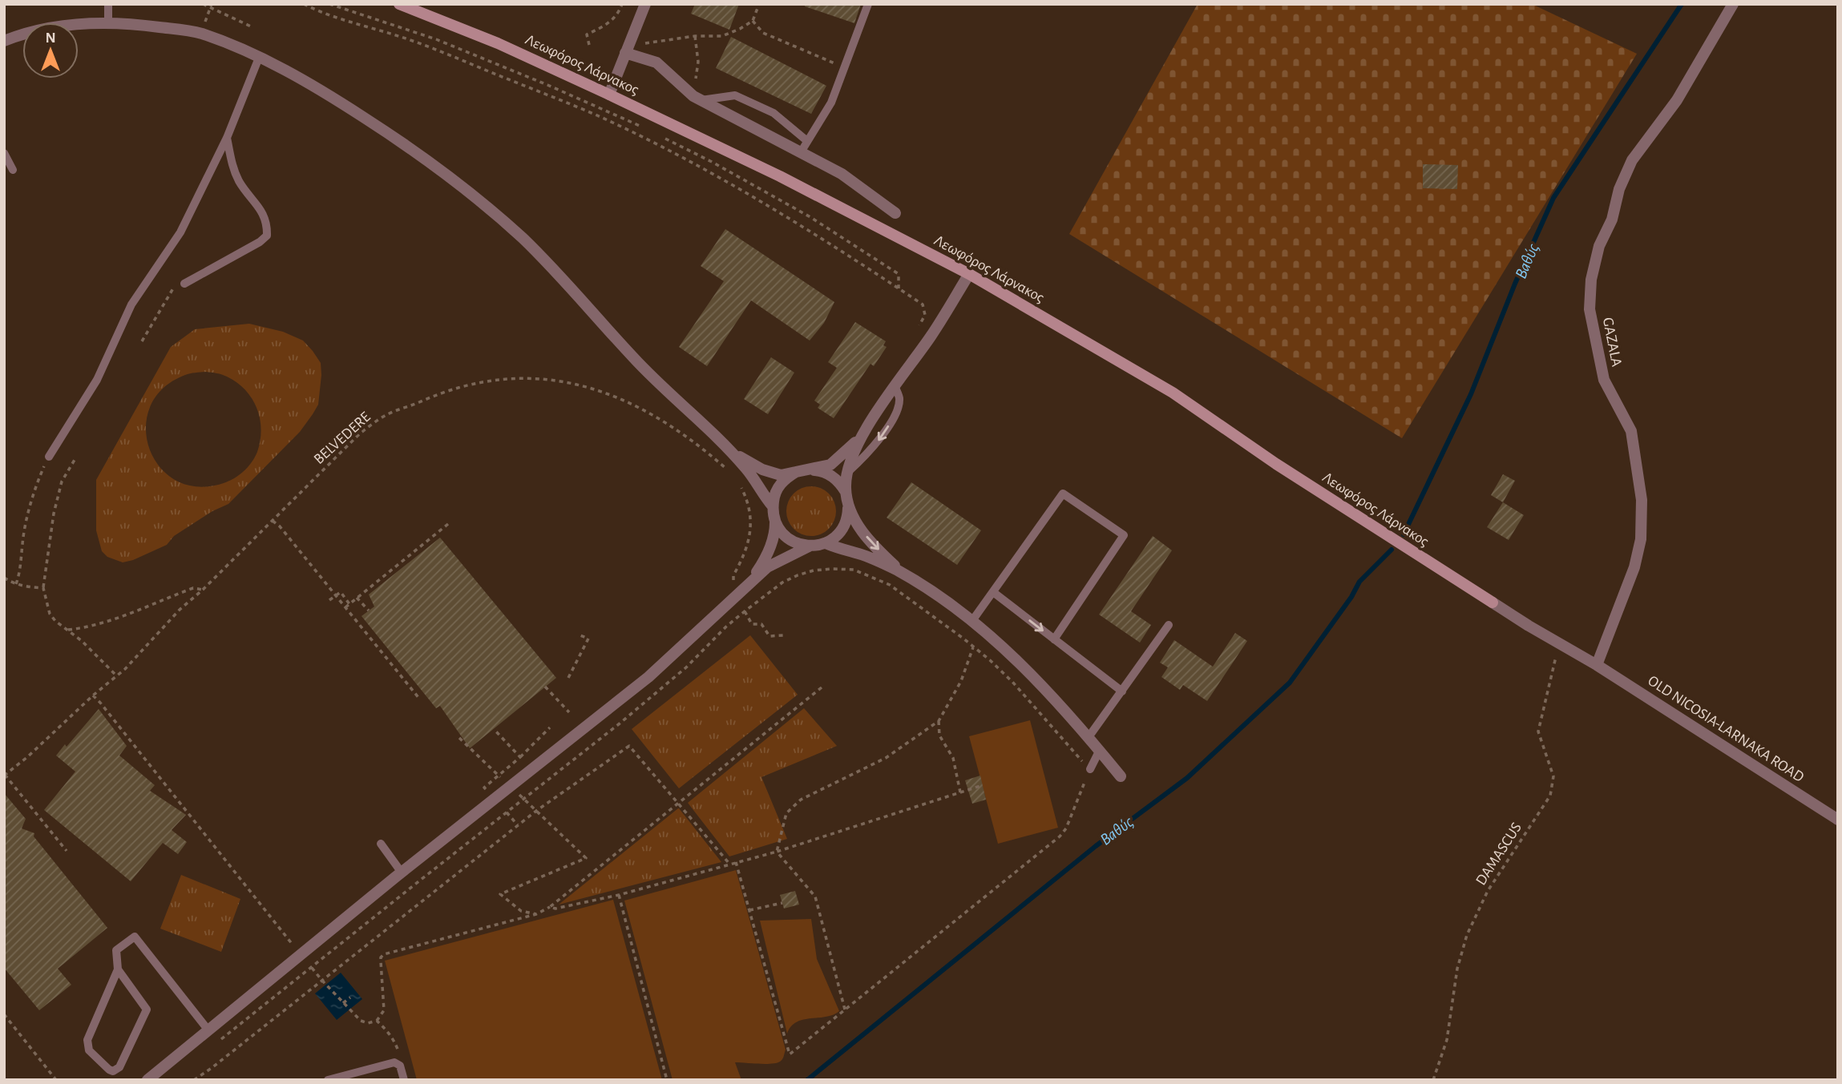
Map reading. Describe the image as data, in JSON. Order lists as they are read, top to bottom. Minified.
{"streets":{"main road":["Λεωφόρος Λάρνακος"],"street":["GAZALA","OLD NICOSIA-LARNAKA ROAD"],"path":["BELVEDERE","DAMASCUS"]},"crossings":[["Λεωφόρος Λάρνακος","DAMASCUS"],["GAZALA","OLD NICOSIA-LARNAKA ROAD"]],"water":["Βαθύς"],"north":"top"}
